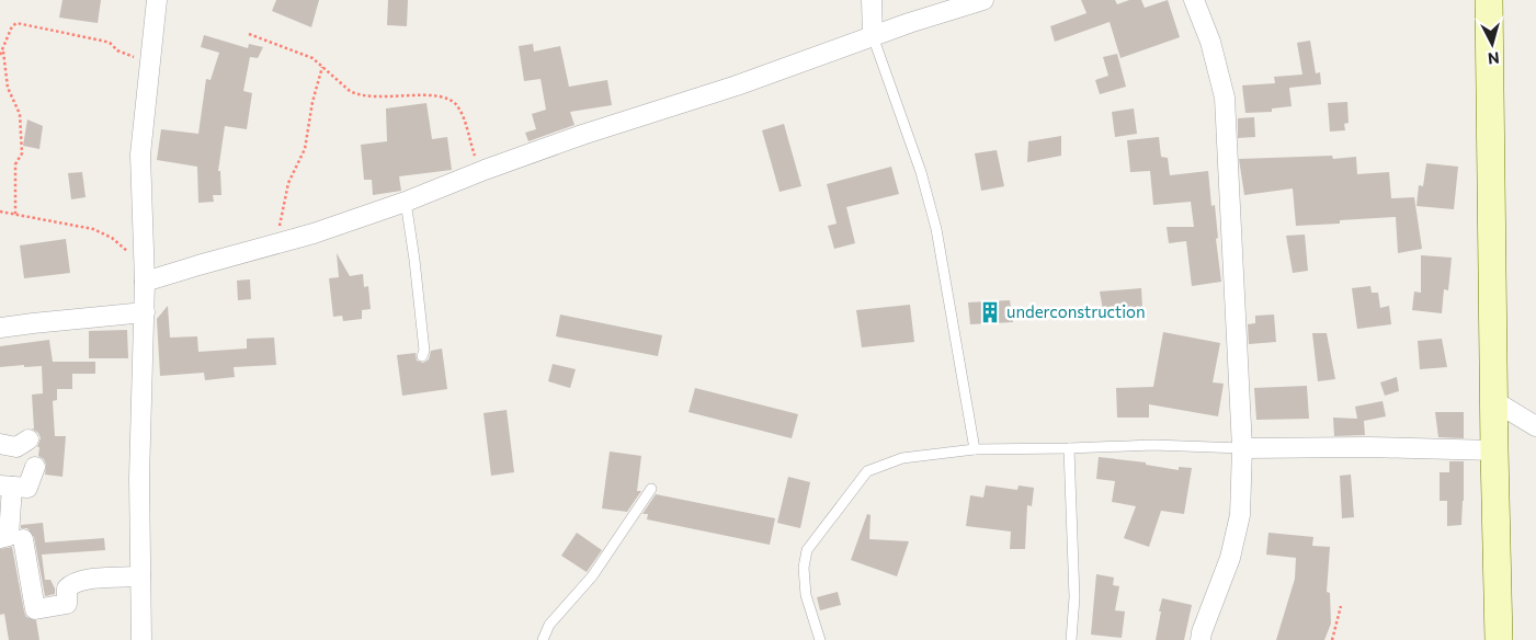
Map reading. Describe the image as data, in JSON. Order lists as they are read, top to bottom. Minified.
{"places":{"building":["underconstruction"]},"north":"bottom"}
